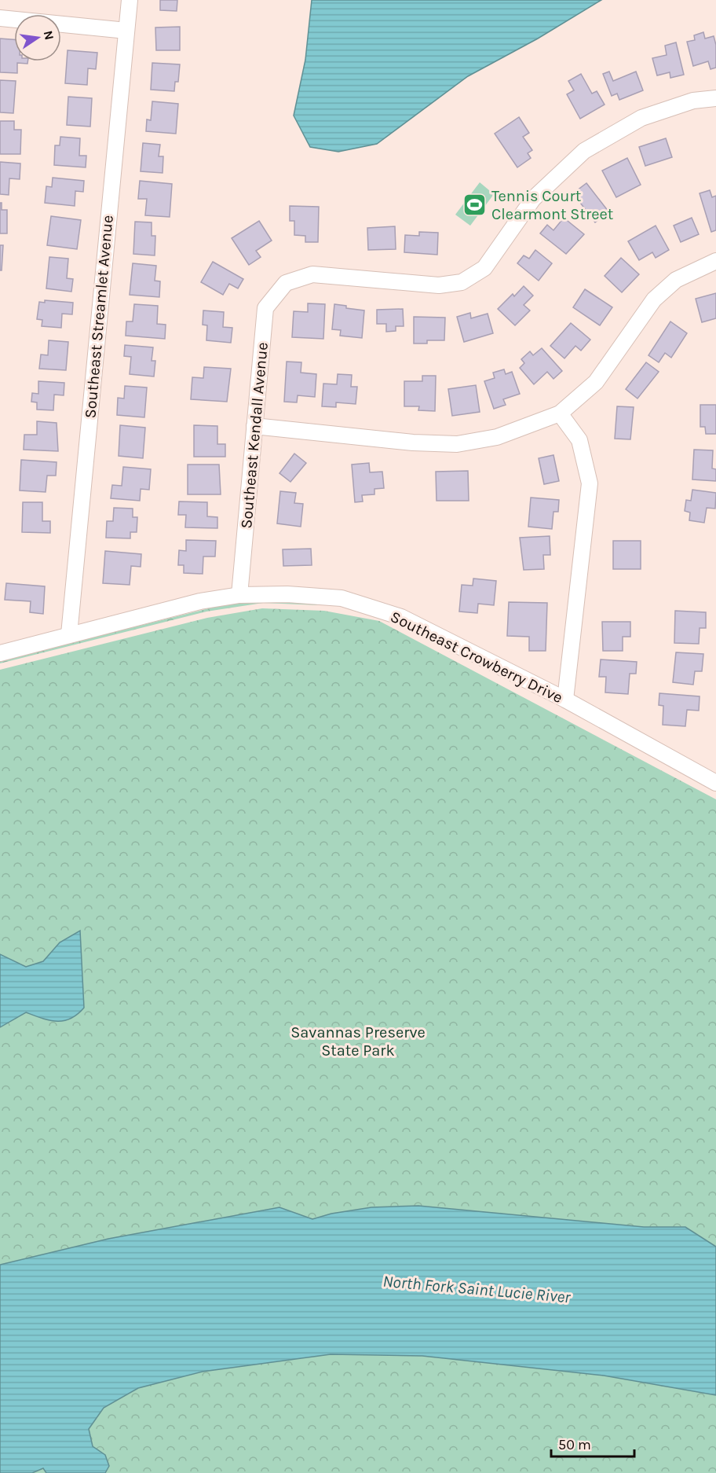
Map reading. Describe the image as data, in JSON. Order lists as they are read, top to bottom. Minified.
{"streets":{"street":["Southeast Streamlet Avenue","Southeast Kendall Avenue","Southeast Crowberry Drive"]},"crossings":[["Southeast Streamlet Avenue","Southeast Crowberry Drive"],["Southeast Kendall Avenue","Southeast Crowberry Drive"]],"water":["North Fork Saint Lucie River"],"parks":["Savannas Preserve State Park"],"places":{"sports":["Tennis Court Clearmont Street"]},"scale_bar":"50 m","north":"right"}
